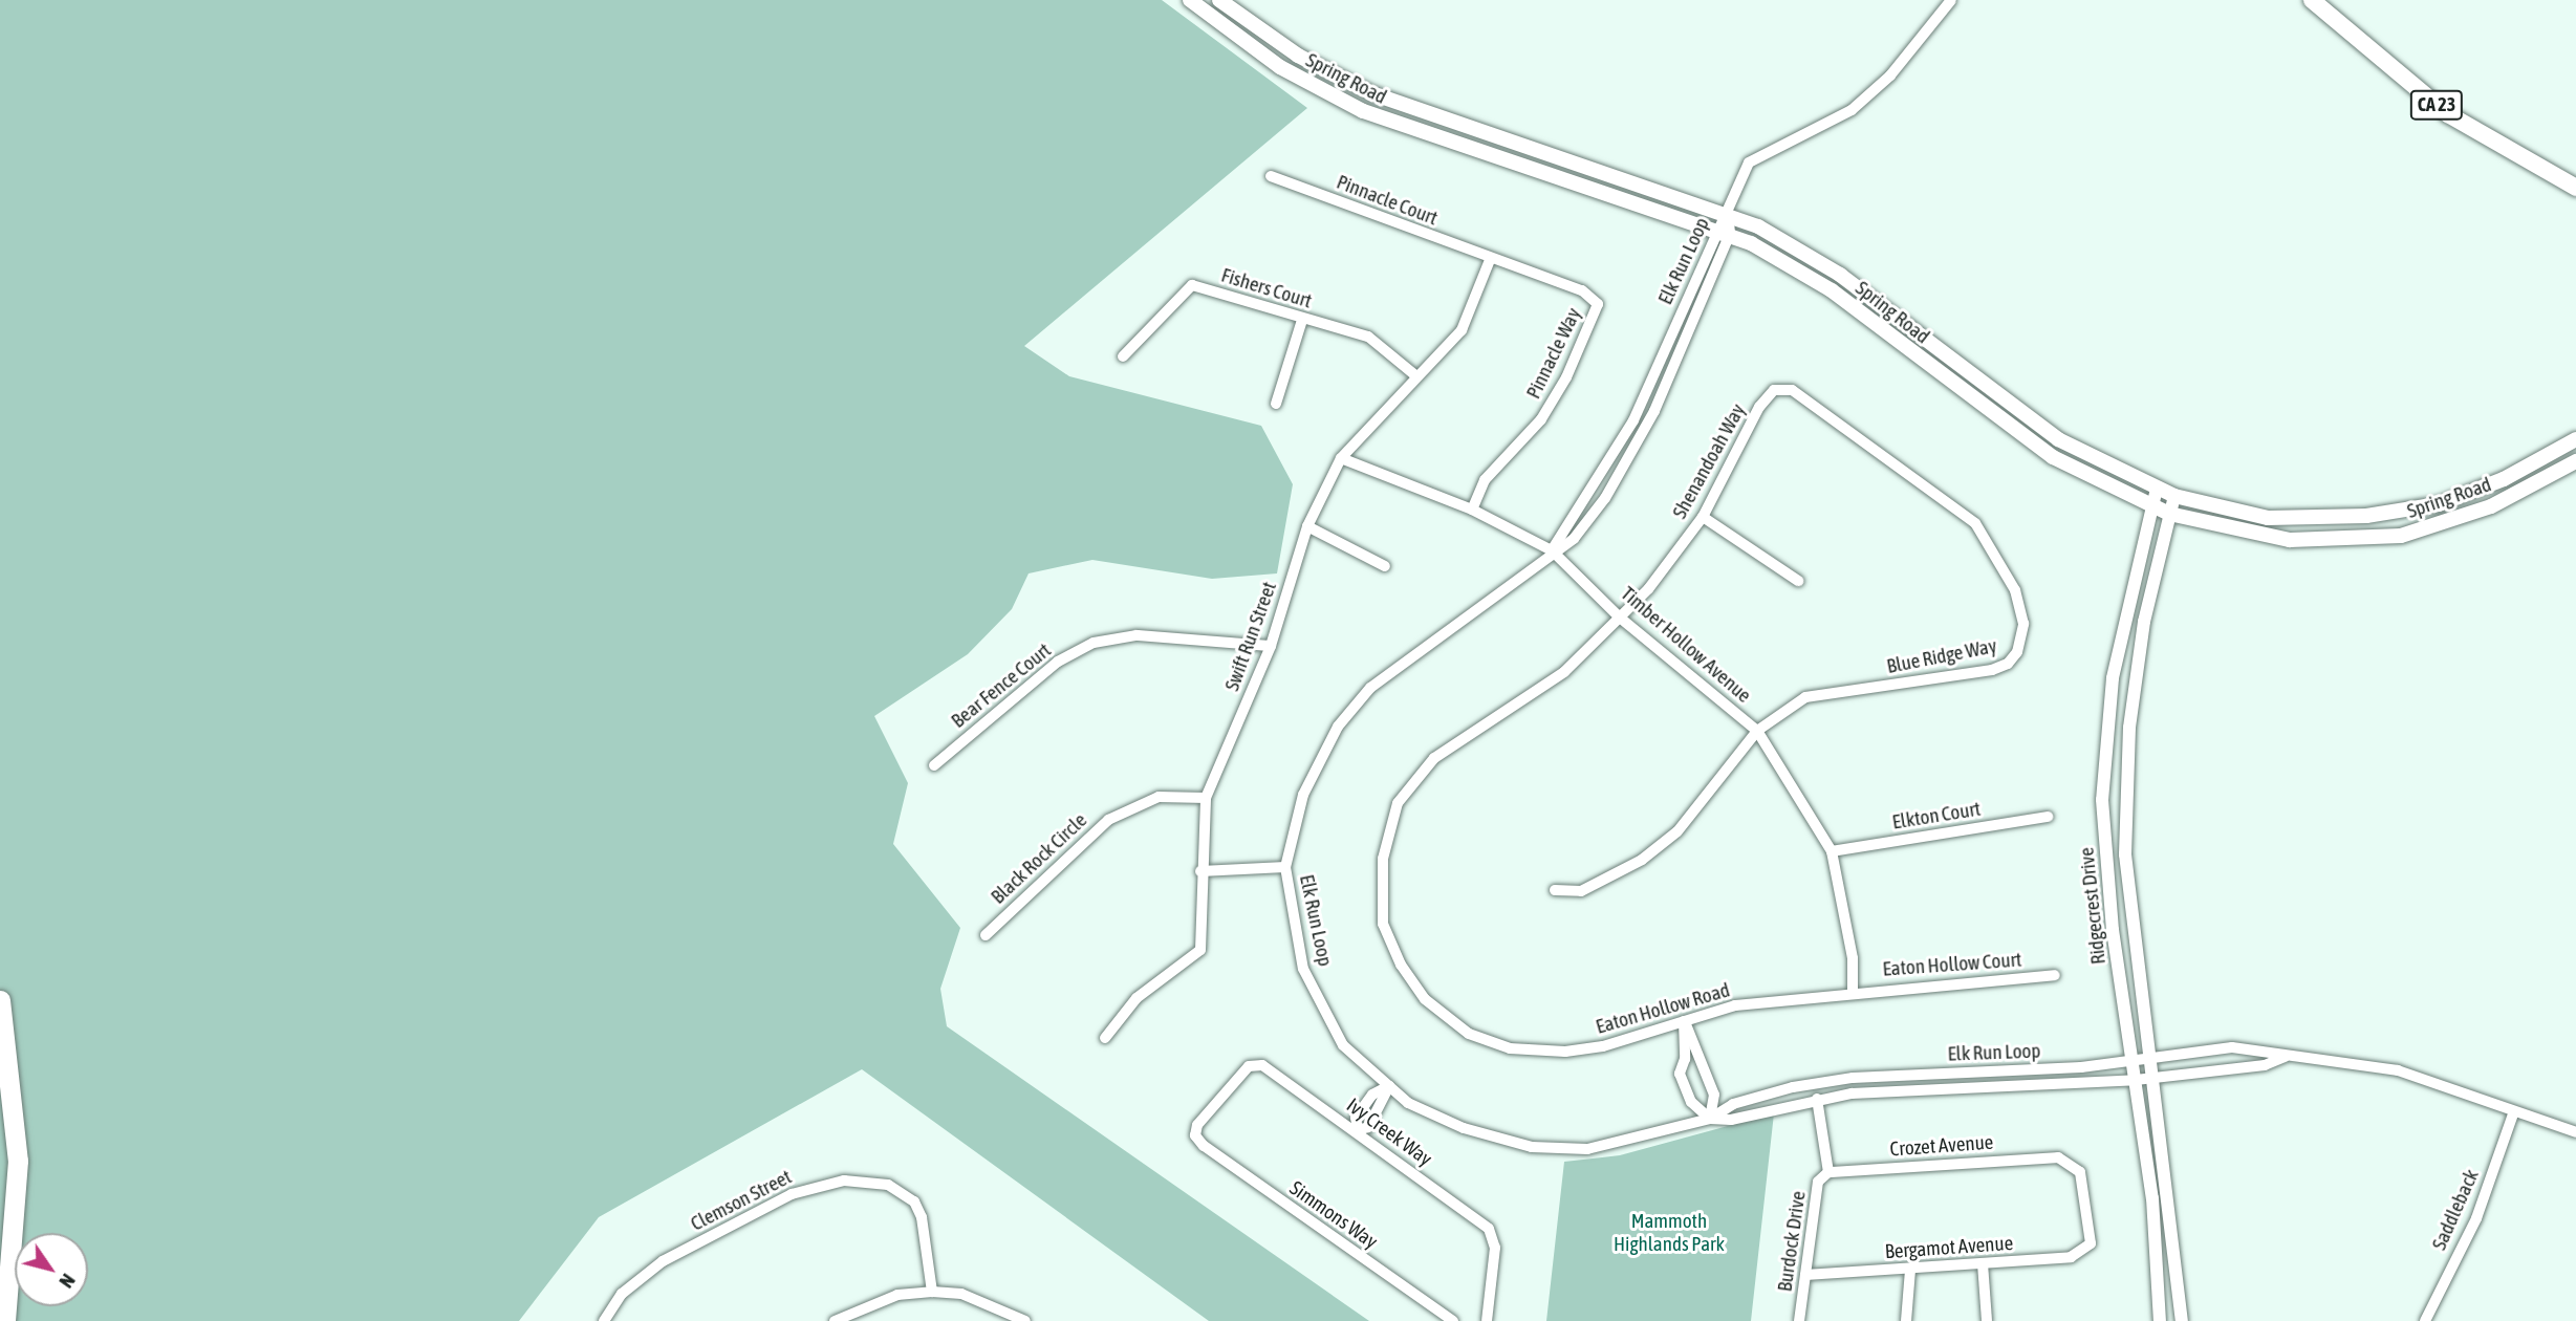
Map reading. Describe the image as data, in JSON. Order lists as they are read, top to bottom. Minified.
{"streets":{"main road":["Spring Road","CA 23"],"street":["Pinnacle Court","Elk Run Loop","Fishers Court","Pinnacle Way","Shenandoah Way","Swift Run Street","Timber Hollow Avenue","Blue Ridge Way","Bear Fence Court","Elkton Court","Black Rock Circle","Ridgecrest Drive","Eaton Hollow Court","Eaton Hollow Road","Ivy Creek Way","Crozet Avenue","Clemson Street","Saddleback","Simmons Way","Burdock Drive","Bergamot Avenue"]},"crossings":[["Spring Road","Elk Run Loop"],["Spring Road","Ridgecrest Drive"],["Pinnacle Court","Pinnacle Way"],["Pinnacle Court","Swift Run Street"],["Elk Run Loop","Timber Hollow Avenue"],["Elk Run Loop","Ridgecrest Drive"],["Elk Run Loop","Saddleback"],["Fishers Court","Swift Run Street"],["Pinnacle Way","Swift Run Street"],["Pinnacle Way","Timber Hollow Avenue"],["Shenandoah Way","Timber Hollow Avenue"],["Shenandoah Way","Blue Ridge Way"],["Shenandoah Way","Eaton Hollow Road"],["Swift Run Street","Timber Hollow Avenue"],["Swift Run Street","Bear Fence Court"],["Swift Run Street","Black Rock Circle"],["Timber Hollow Avenue","Blue Ridge Way"],["Timber Hollow Avenue","Elkton Court"],["Timber Hollow Avenue","Eaton Hollow Court"],["Timber Hollow Avenue","Eaton Hollow Road"],["Eaton Hollow Court","Eaton Hollow Road"],["Ivy Creek Way","Simmons Way"],["Crozet Avenue","Burdock Drive"],["Crozet Avenue","Bergamot Avenue"],["Burdock Drive","Bergamot Avenue"]],"parks":["Mammoth Highlands Park"],"north":"bottom right"}
